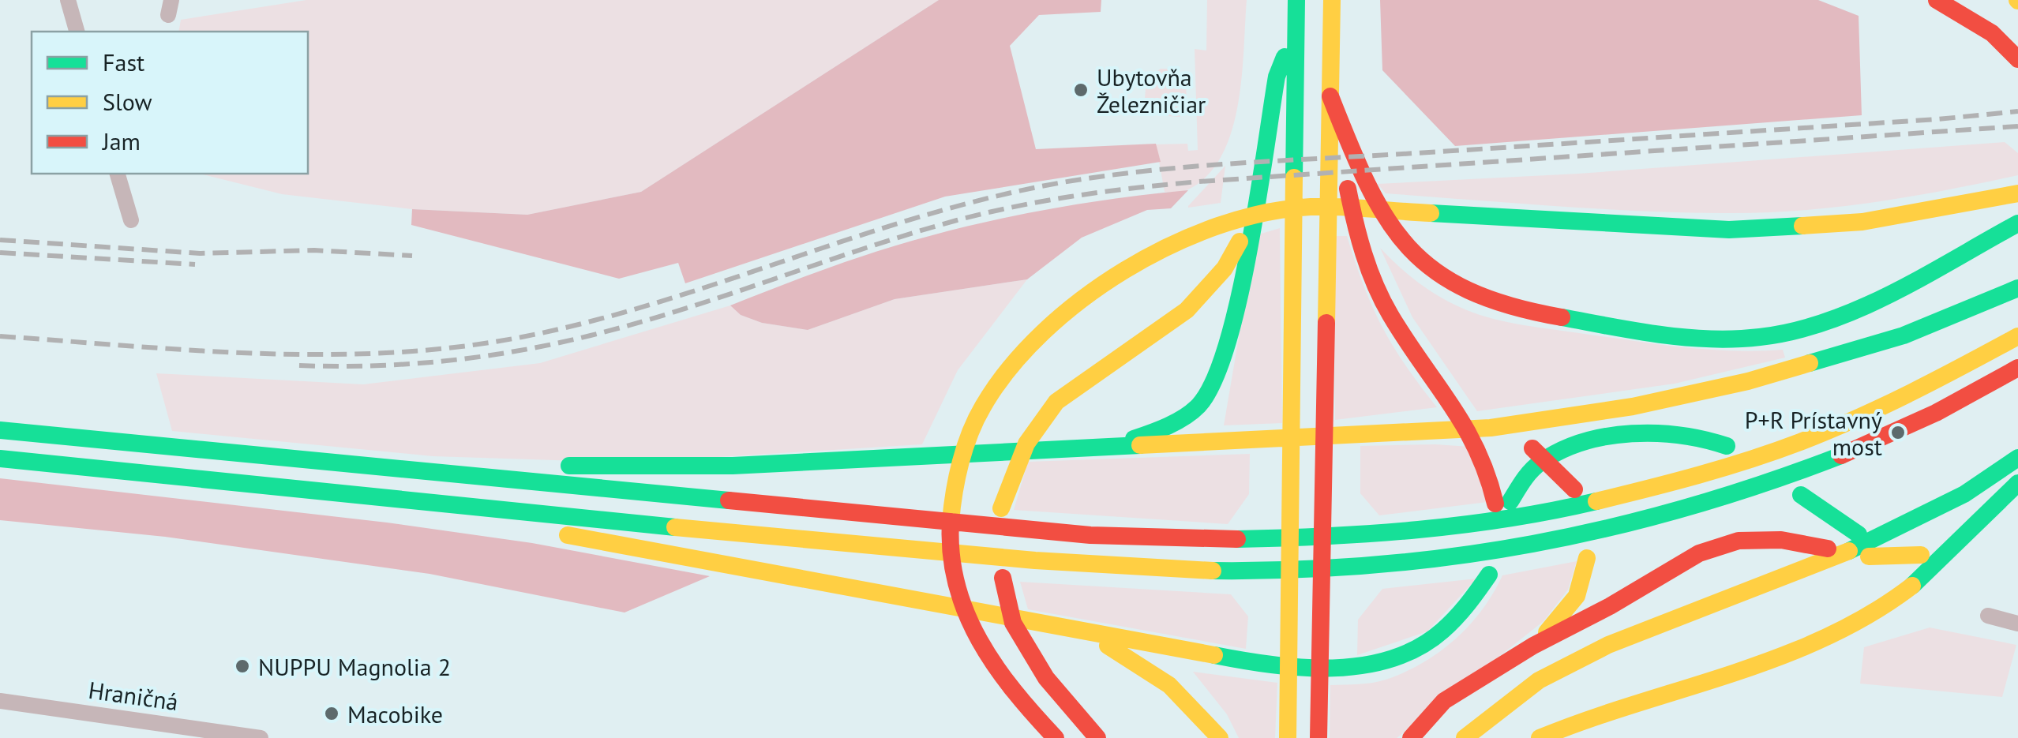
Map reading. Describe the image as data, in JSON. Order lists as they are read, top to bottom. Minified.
{"streets":{"street":["Hraničná"]},"places":["Ubytovňa Železničiar","P+R Prístavný most","NUPPU Magnolia 2","Macobike"],"legend":["Fast","Slow","Jam"]}
